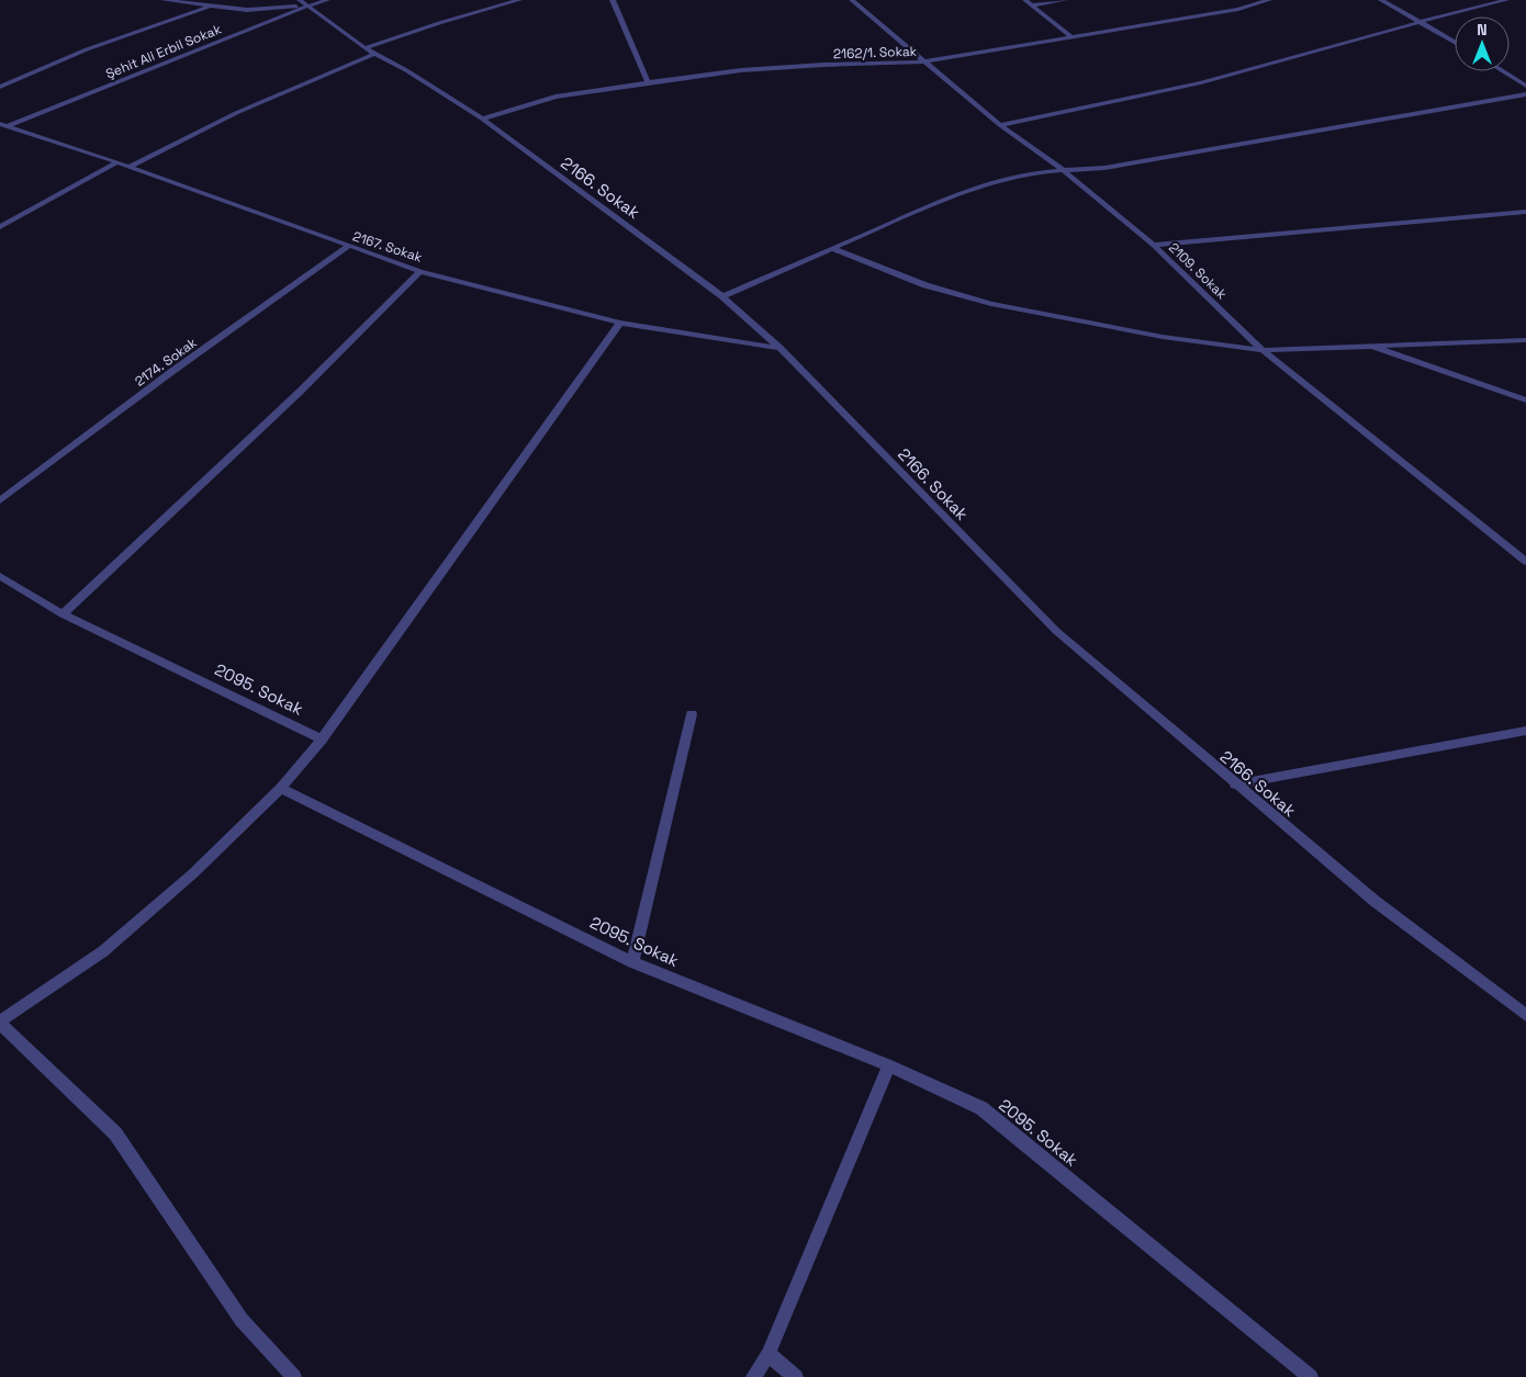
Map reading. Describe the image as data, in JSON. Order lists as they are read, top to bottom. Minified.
{"streets":{"street":["Şehit Ali Erbil Sokak","2162/1. Sokak","2166. Sokak","2167. Sokak","2109. Sokak","2174. Sokak","2095. Sokak"]},"crossings":[["Şehit Ali Erbil Sokak","2166. Sokak"],["Şehit Ali Erbil Sokak","2167. Sokak"],["2162/1. Sokak","2166. Sokak"],["2162/1. Sokak","2109. Sokak"],["2166. Sokak","2167. Sokak"],["2167. Sokak","2174. Sokak"]],"north":"top"}
